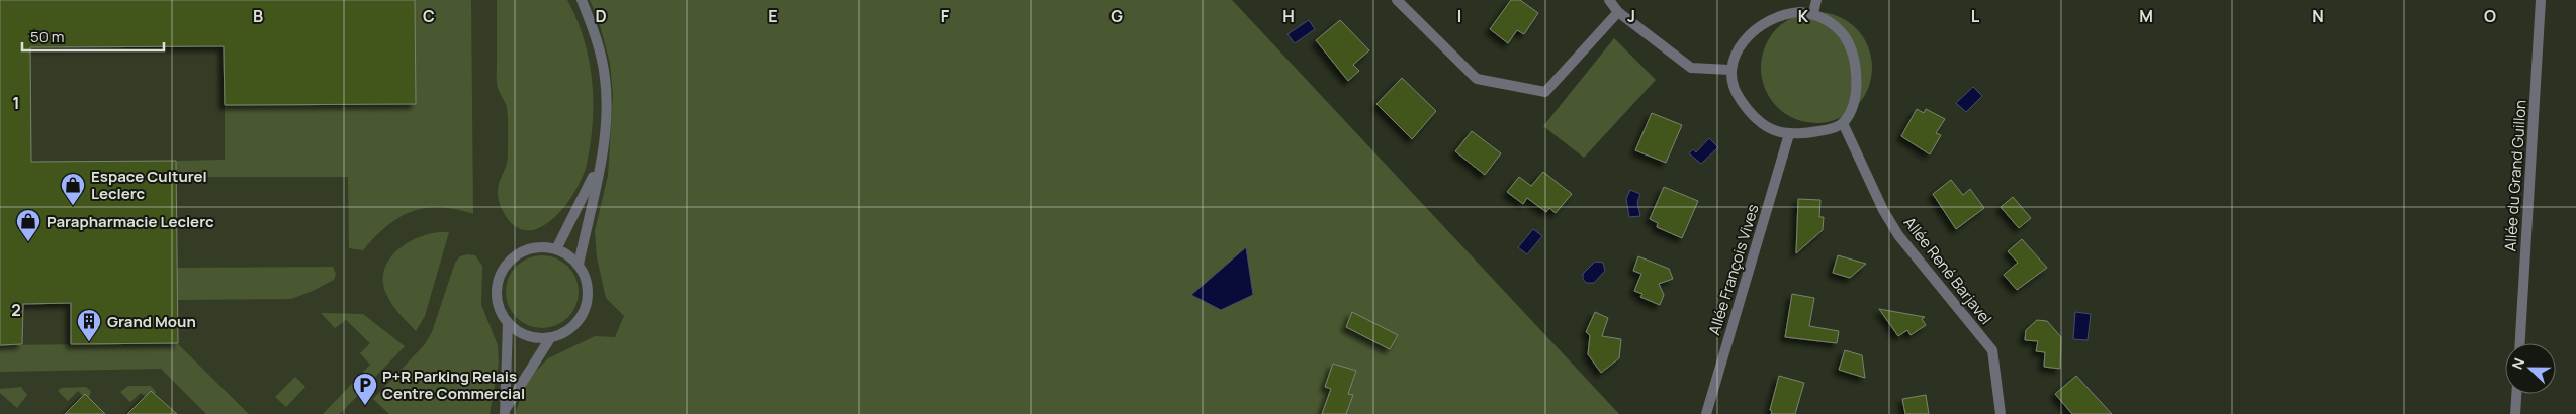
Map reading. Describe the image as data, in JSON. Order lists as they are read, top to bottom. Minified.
{"streets":{"street":["Allée du Grand Guillon","Allée François Vives","Allée René Barjavel"]},"crossings":[["Allée François Vives","Allée René Barjavel"]],"places":{"shop":["Espace Culturel Leclerc","Parapharmacie Leclerc"],"building":["Grand Moun"],"parking":["P+R Parking Relais Centre Commercial"]},"scale_bar":"50 m","north":"left","grid":{"columns":["B","C","D","E","F","G","H","I","J","K","L","M","N","O"],"rows":["1","2"]}}
